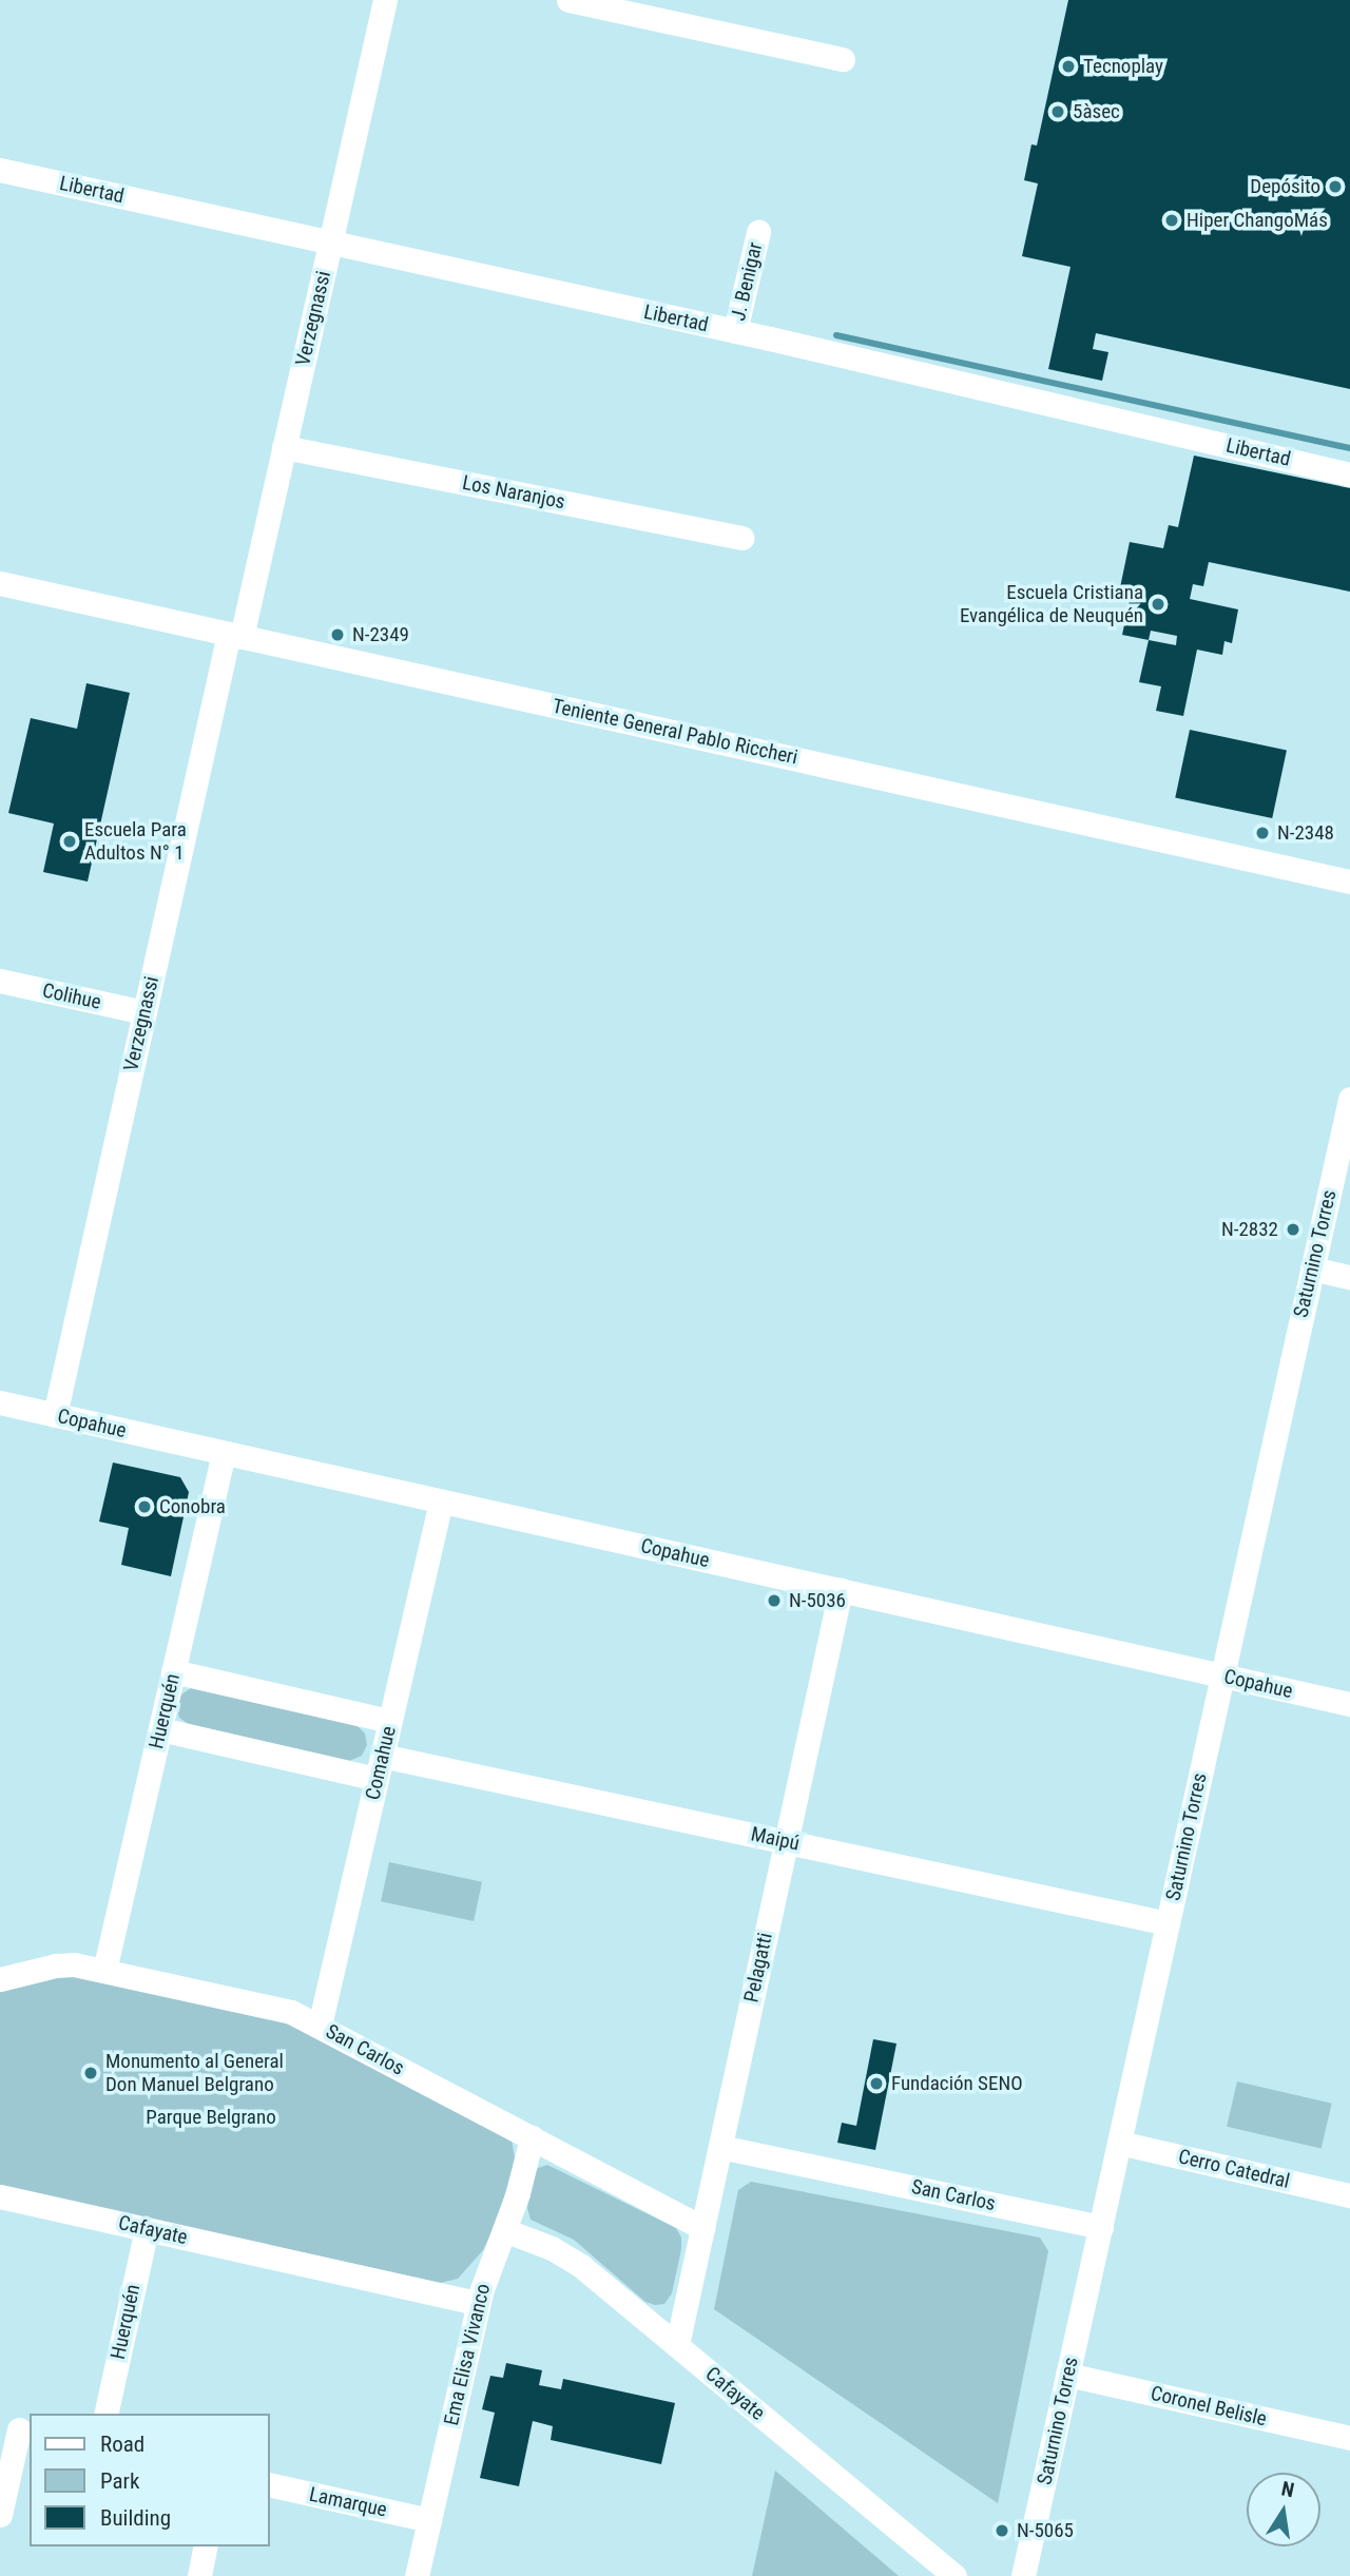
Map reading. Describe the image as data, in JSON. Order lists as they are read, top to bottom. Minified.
{"streets":{"street":["Libertad","J. Benigar","Verzegnassi","Los Naranjos","Teniente General Pablo Riccheri","Colihue","Saturnino Torres","Copahue","Huerquén","Comahue","Maipú","Pelagatti","San Carlos","Cerro Catedral","Cafayate","Ema Elisa Vivanco","Coronel Belisle","Lamarque"]},"crossings":[["Libertad","J. Benigar"],["Libertad","Verzegnassi"],["Verzegnassi","Los Naranjos"],["Verzegnassi","Teniente General Pablo Riccheri"],["Verzegnassi","Colihue"],["Verzegnassi","Copahue"],["Saturnino Torres","Copahue"],["Saturnino Torres","Maipú"],["Saturnino Torres","San Carlos"],["Saturnino Torres","Cerro Catedral"],["Saturnino Torres","Coronel Belisle"],["Copahue","Huerquén"],["Copahue","Comahue"],["Copahue","Pelagatti"],["Huerquén","Maipú"],["Huerquén","San Carlos"],["Huerquén","Cafayate"],["Comahue","Maipú"],["Comahue","San Carlos"],["Maipú","Pelagatti"],["Pelagatti","San Carlos"],["Pelagatti","Cafayate"],["San Carlos","Ema Elisa Vivanco"],["Cafayate","Ema Elisa Vivanco"],["Ema Elisa Vivanco","Lamarque"]],"parks":["Parque Belgrano"],"places":["Tecnoplay","5àsec","Depósito","Hiper ChangoMás","Escuela Cristiana Evangélica de Neuquén","N-2349","N-2348","Escuela Para Adultos N° 1","N-2832","Conobra","N-5036","Monumento al General Don Manuel Belgrano","Fundación SENO","N-5065"],"legend":["Road","Park","Building"],"north":"top"}
